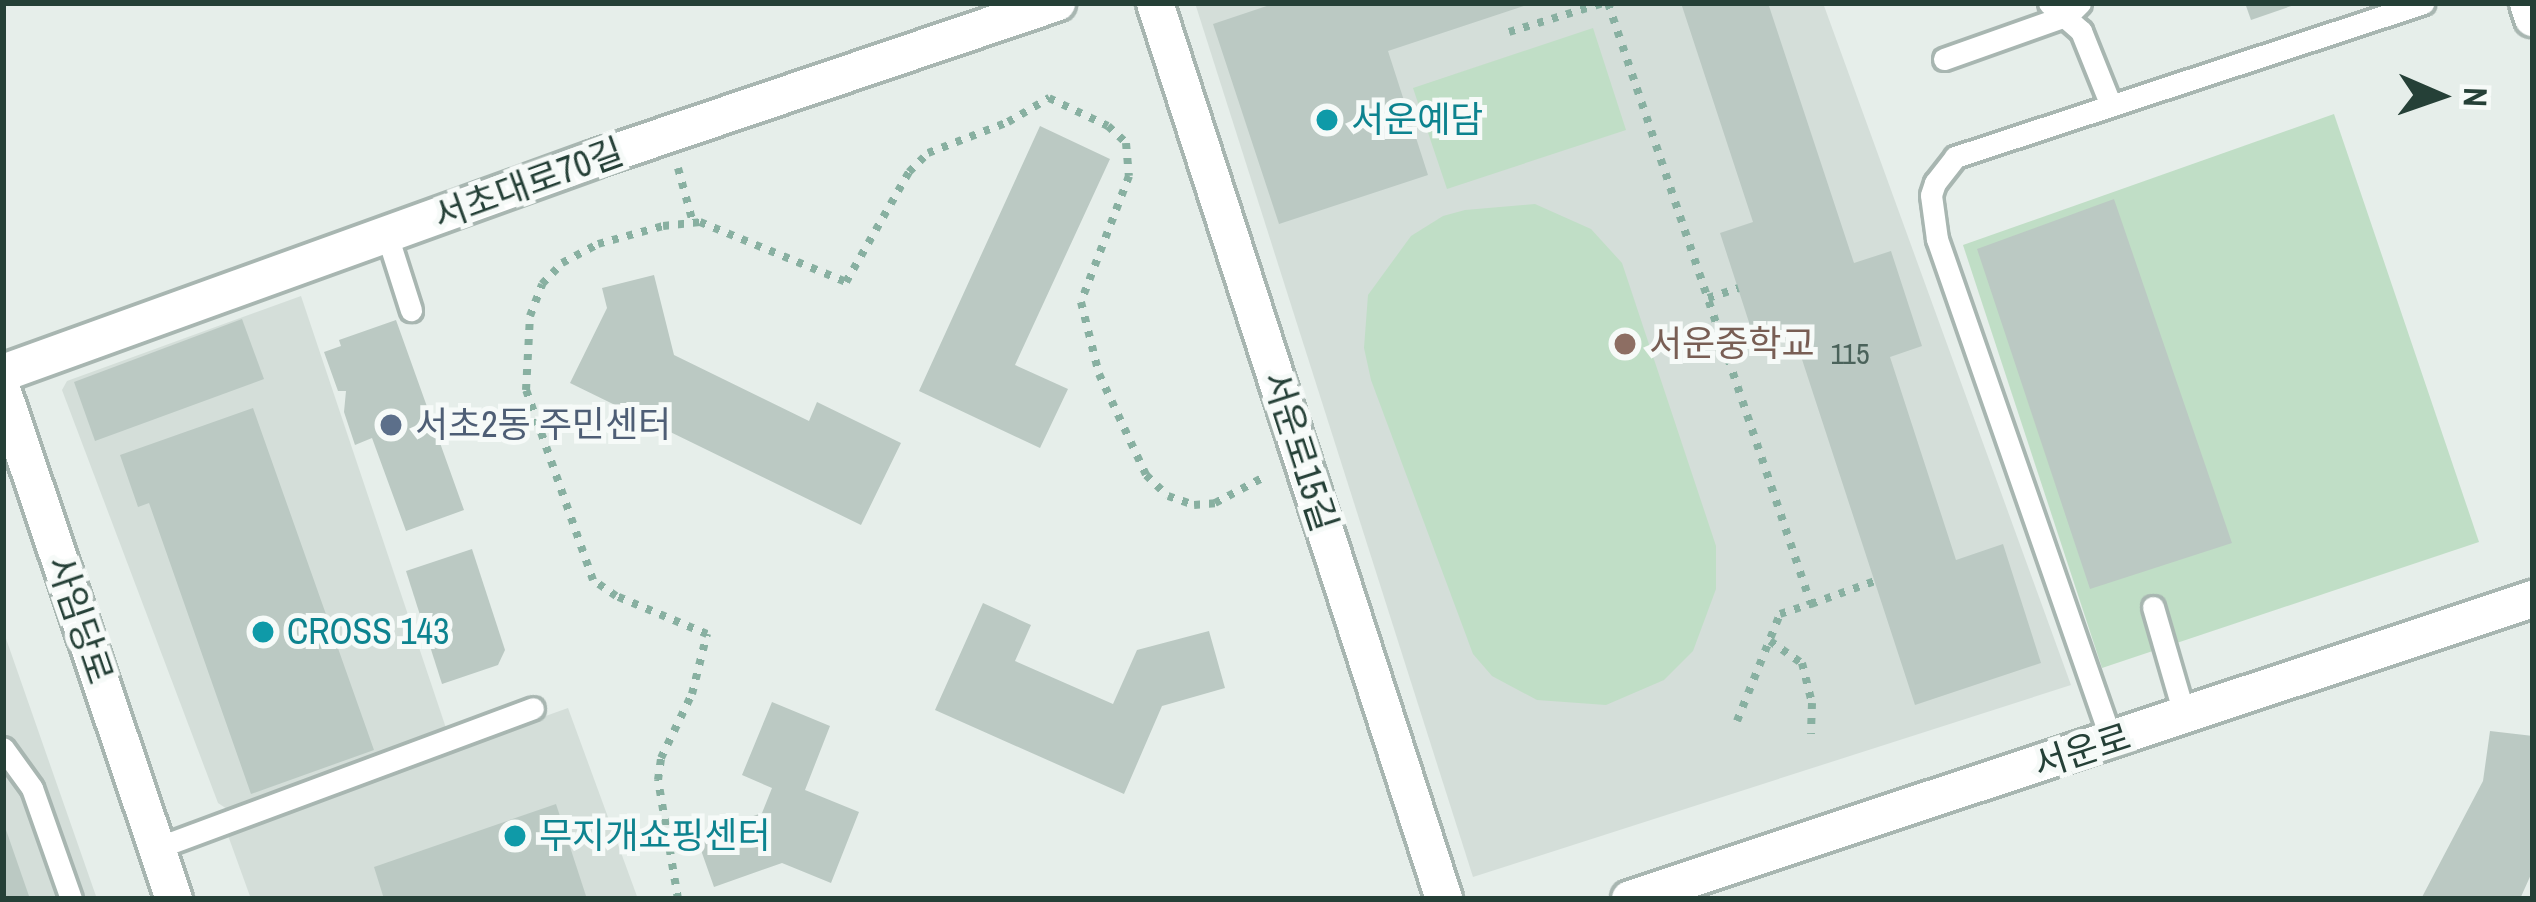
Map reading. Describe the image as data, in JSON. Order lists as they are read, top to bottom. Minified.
{"streets":{"street":["서초대로70길","서운로15길","사임당로","서운로"]},"places":["서운예담","서운중학교","서초2동 주민센터","CROSS 143","무지개쇼핑센터"],"house_numbers":["115"],"north":"right"}
